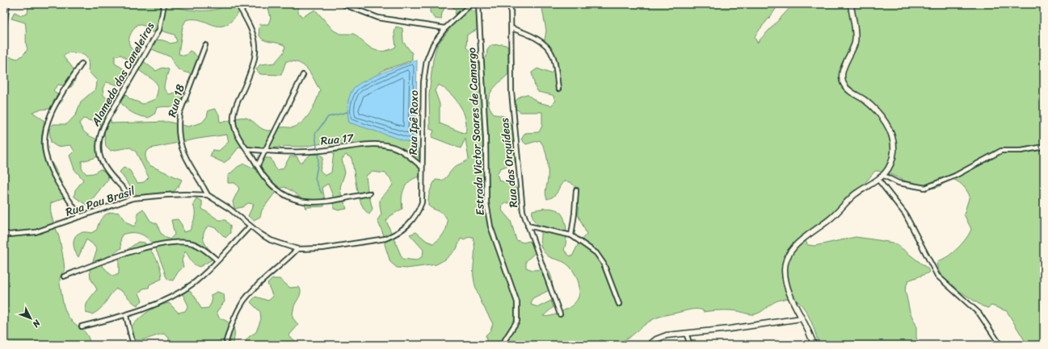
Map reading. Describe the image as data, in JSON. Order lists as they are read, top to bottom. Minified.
{"streets":{"street":["Alameda das Caneleiras","Rua 18","Rua Ipê Roxo","Estrada Victor Soares de Camargo","Rua 17","Rua das Orquídeas","Rua Pau Brasil"]},"crossings":[["Alameda das Caneleiras","Rua Pau Brasil"],["Rua 18","Rua Pau Brasil"],["Rua Ipê Roxo","Rua 17"]],"north":"bottom right"}
